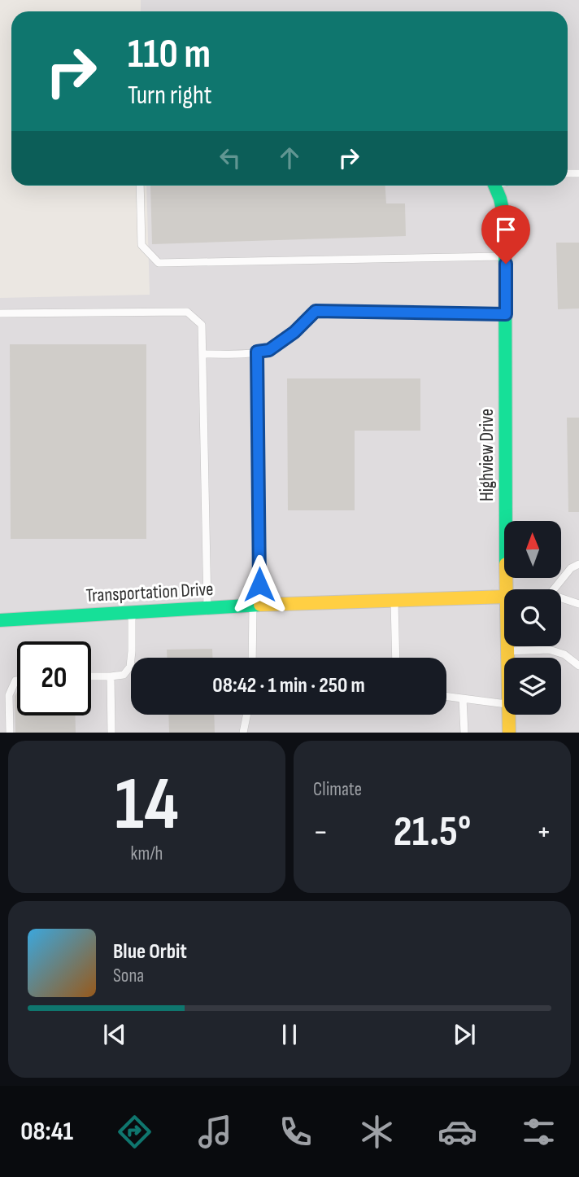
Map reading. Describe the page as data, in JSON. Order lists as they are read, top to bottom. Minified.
{"streets":{"street":["Highview Drive","Transportation Drive"]},"north":"top","page":{"turn":["110 m","Turn right"],"limit":"20","trip":"08:42 · 1 min · 250 m","tile":[["14","km/h"],"Climate"],"heat":["−","21.5°","+"],"song":["Blue Orbit","Sona"],"tabs":"08:41"}}
